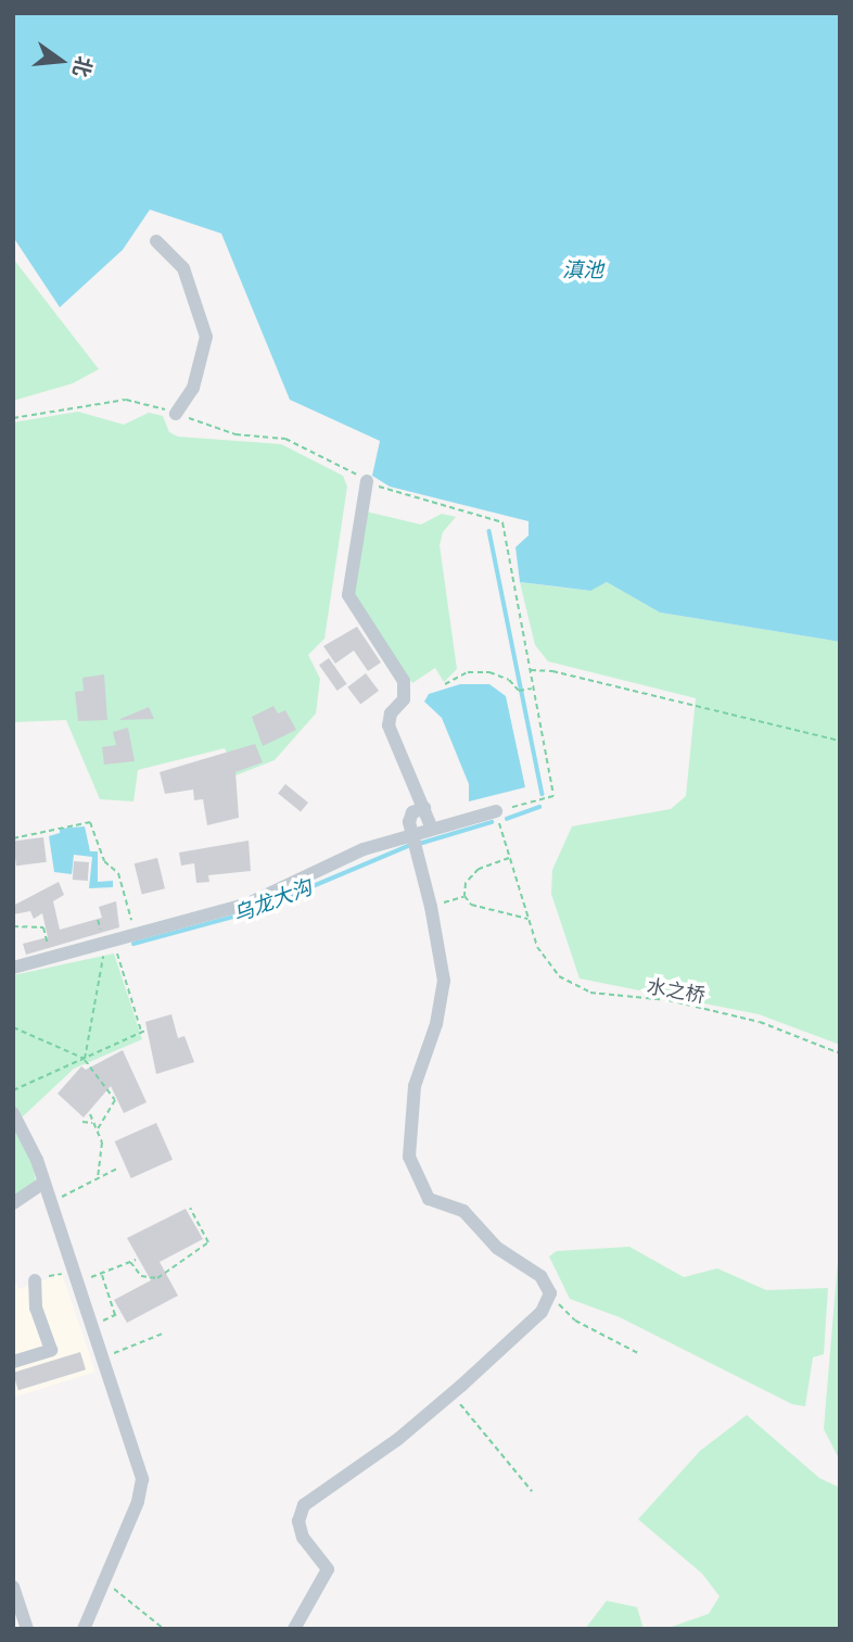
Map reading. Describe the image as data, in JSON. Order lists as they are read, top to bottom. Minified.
{"streets":{"path":["水之桥"]},"water":["滇池","乌龙大沟"],"north":"right"}
